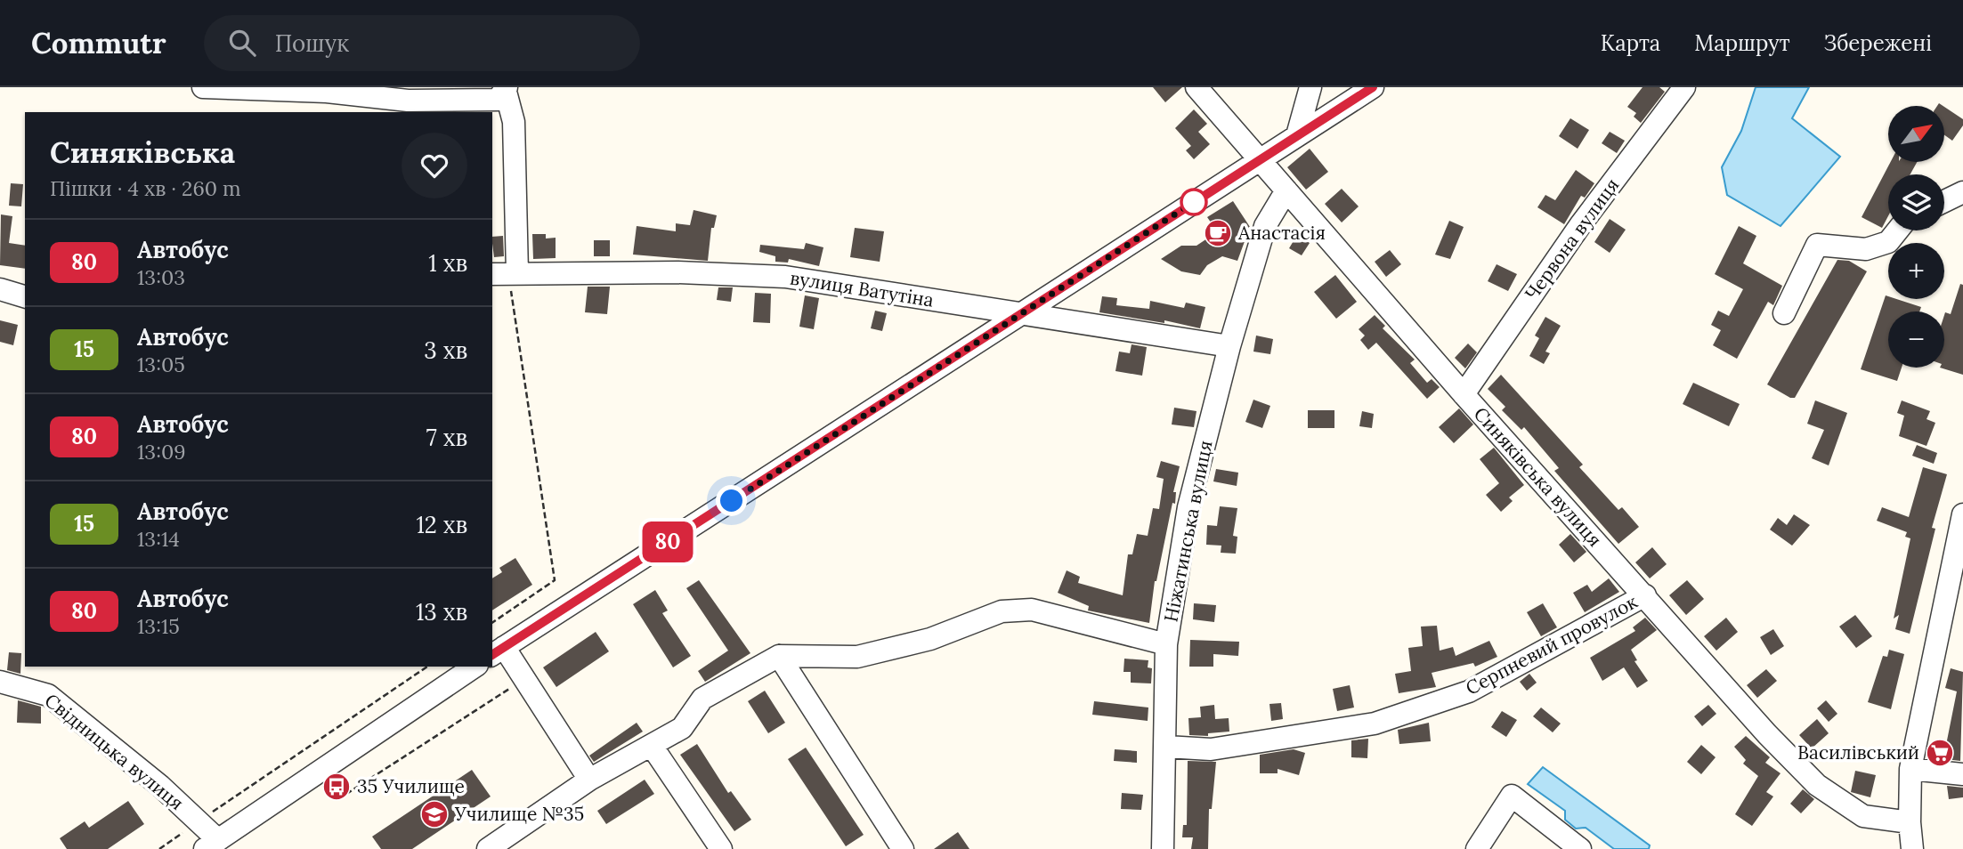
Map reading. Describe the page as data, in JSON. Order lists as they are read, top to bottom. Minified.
{"streets":{"street":["Червона вулиця","вулиця Ватутіна","Синяківська вулиця","Ніжатинська вулиця","Серпневий провулок","Свідницька вулиця"]},"crossings":[["Червона вулиця","Синяківська вулиця"],["вулиця Ватутіна","Ніжатинська вулиця"],["Синяківська вулиця","Ніжатинська вулиця"],["Синяківська вулиця","Серпневий провулок"],["Ніжатинська вулиця","Серпневий провулок"]],"places":{"cafe":["Анастасія"],"supermarket":["Василівський"],"bus stop":["35 Училище"],"school or university":["Училище №35"]},"lines":["bus line 80"],"north":"top right","page":{"header":"Commutr","search":"Пошук","nav":["Карта","Маршрут","Збережені"],"on_map":"80","map_buttons":["+","−"],"heading":["Синяківська","Пішки · 4 хв · 260 m"],"list":[{"mark":"80","name":"Автобус","note":"13:03","value":"1 хв"},{"mark":"15","name":"Автобус","note":"13:05","value":"3 хв"},{"mark":"80","name":"Автобус","note":"13:09","value":"7 хв"},{"mark":"15","name":"Автобус","note":"13:14","value":"12 хв"},{"mark":"80","name":"Автобус","note":"13:15","value":"13 хв"}]}}
